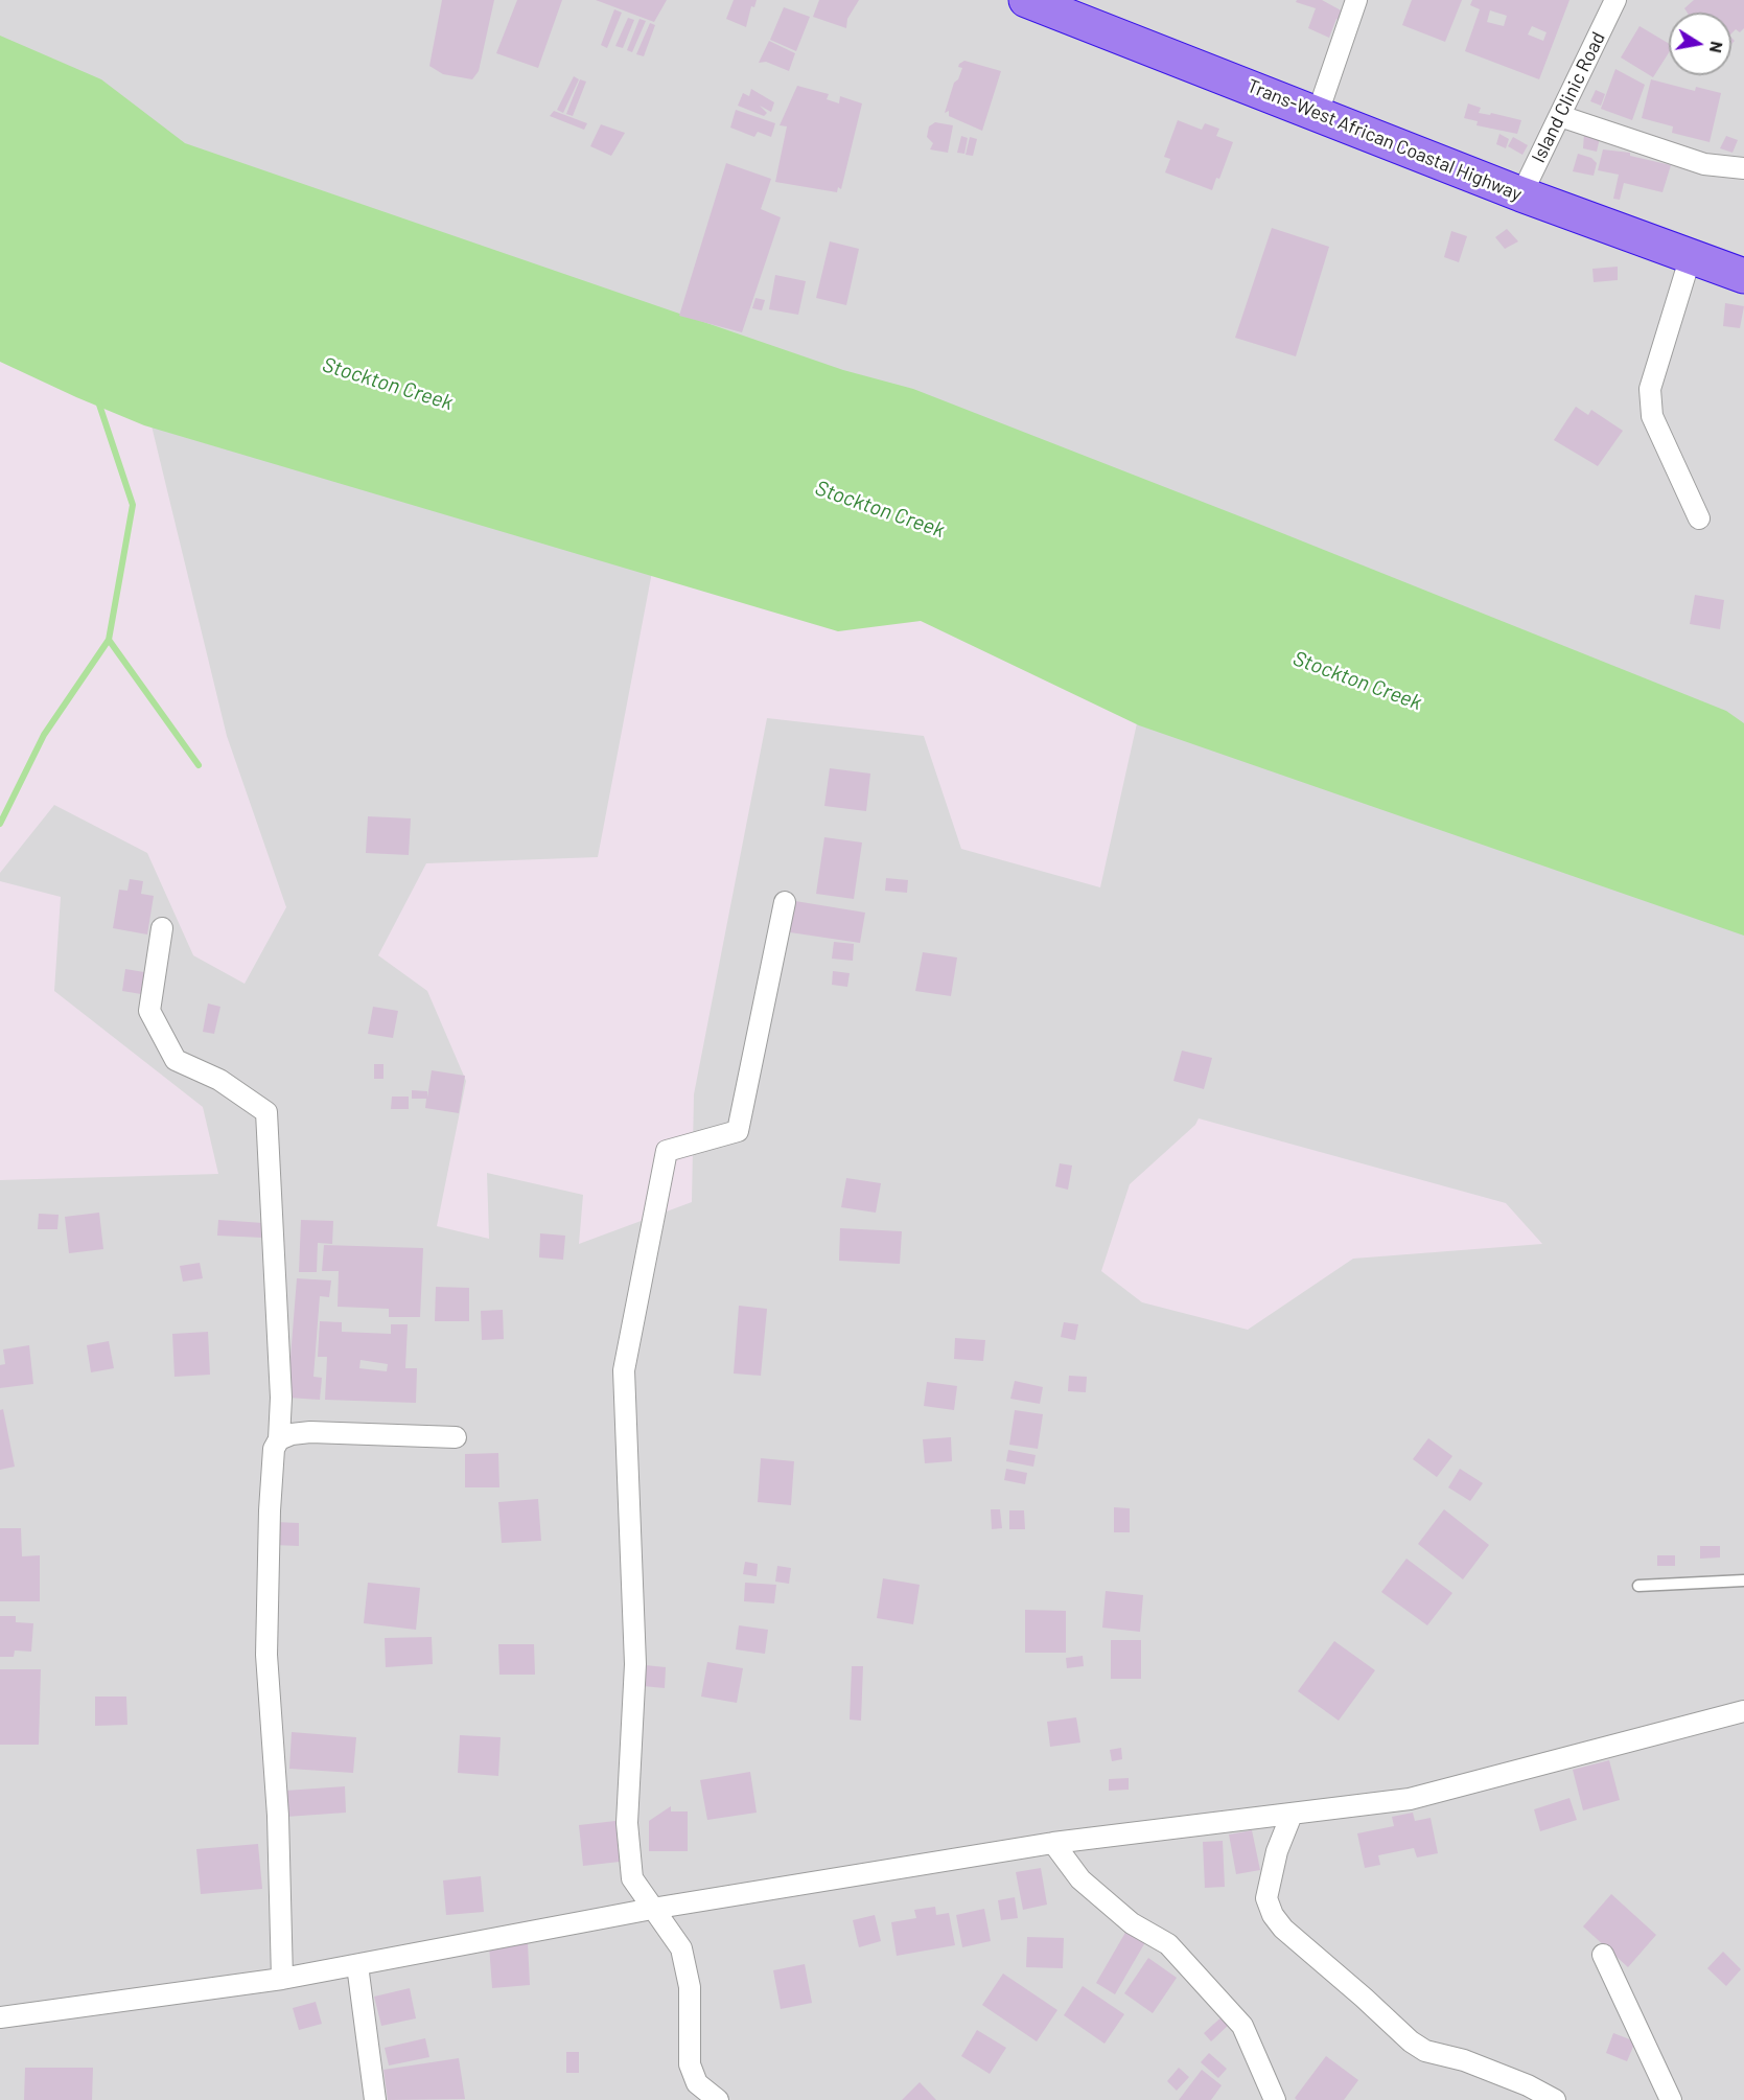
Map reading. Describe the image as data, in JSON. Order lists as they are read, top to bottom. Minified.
{"streets":{"highway":["Trans-West African Coastal Highway"],"street":["Island Clinic Road"]},"crossings":[["Island Clinic Road","Trans-West African Coastal Highway"]],"water":["Stockton Creek"],"north":"right"}
